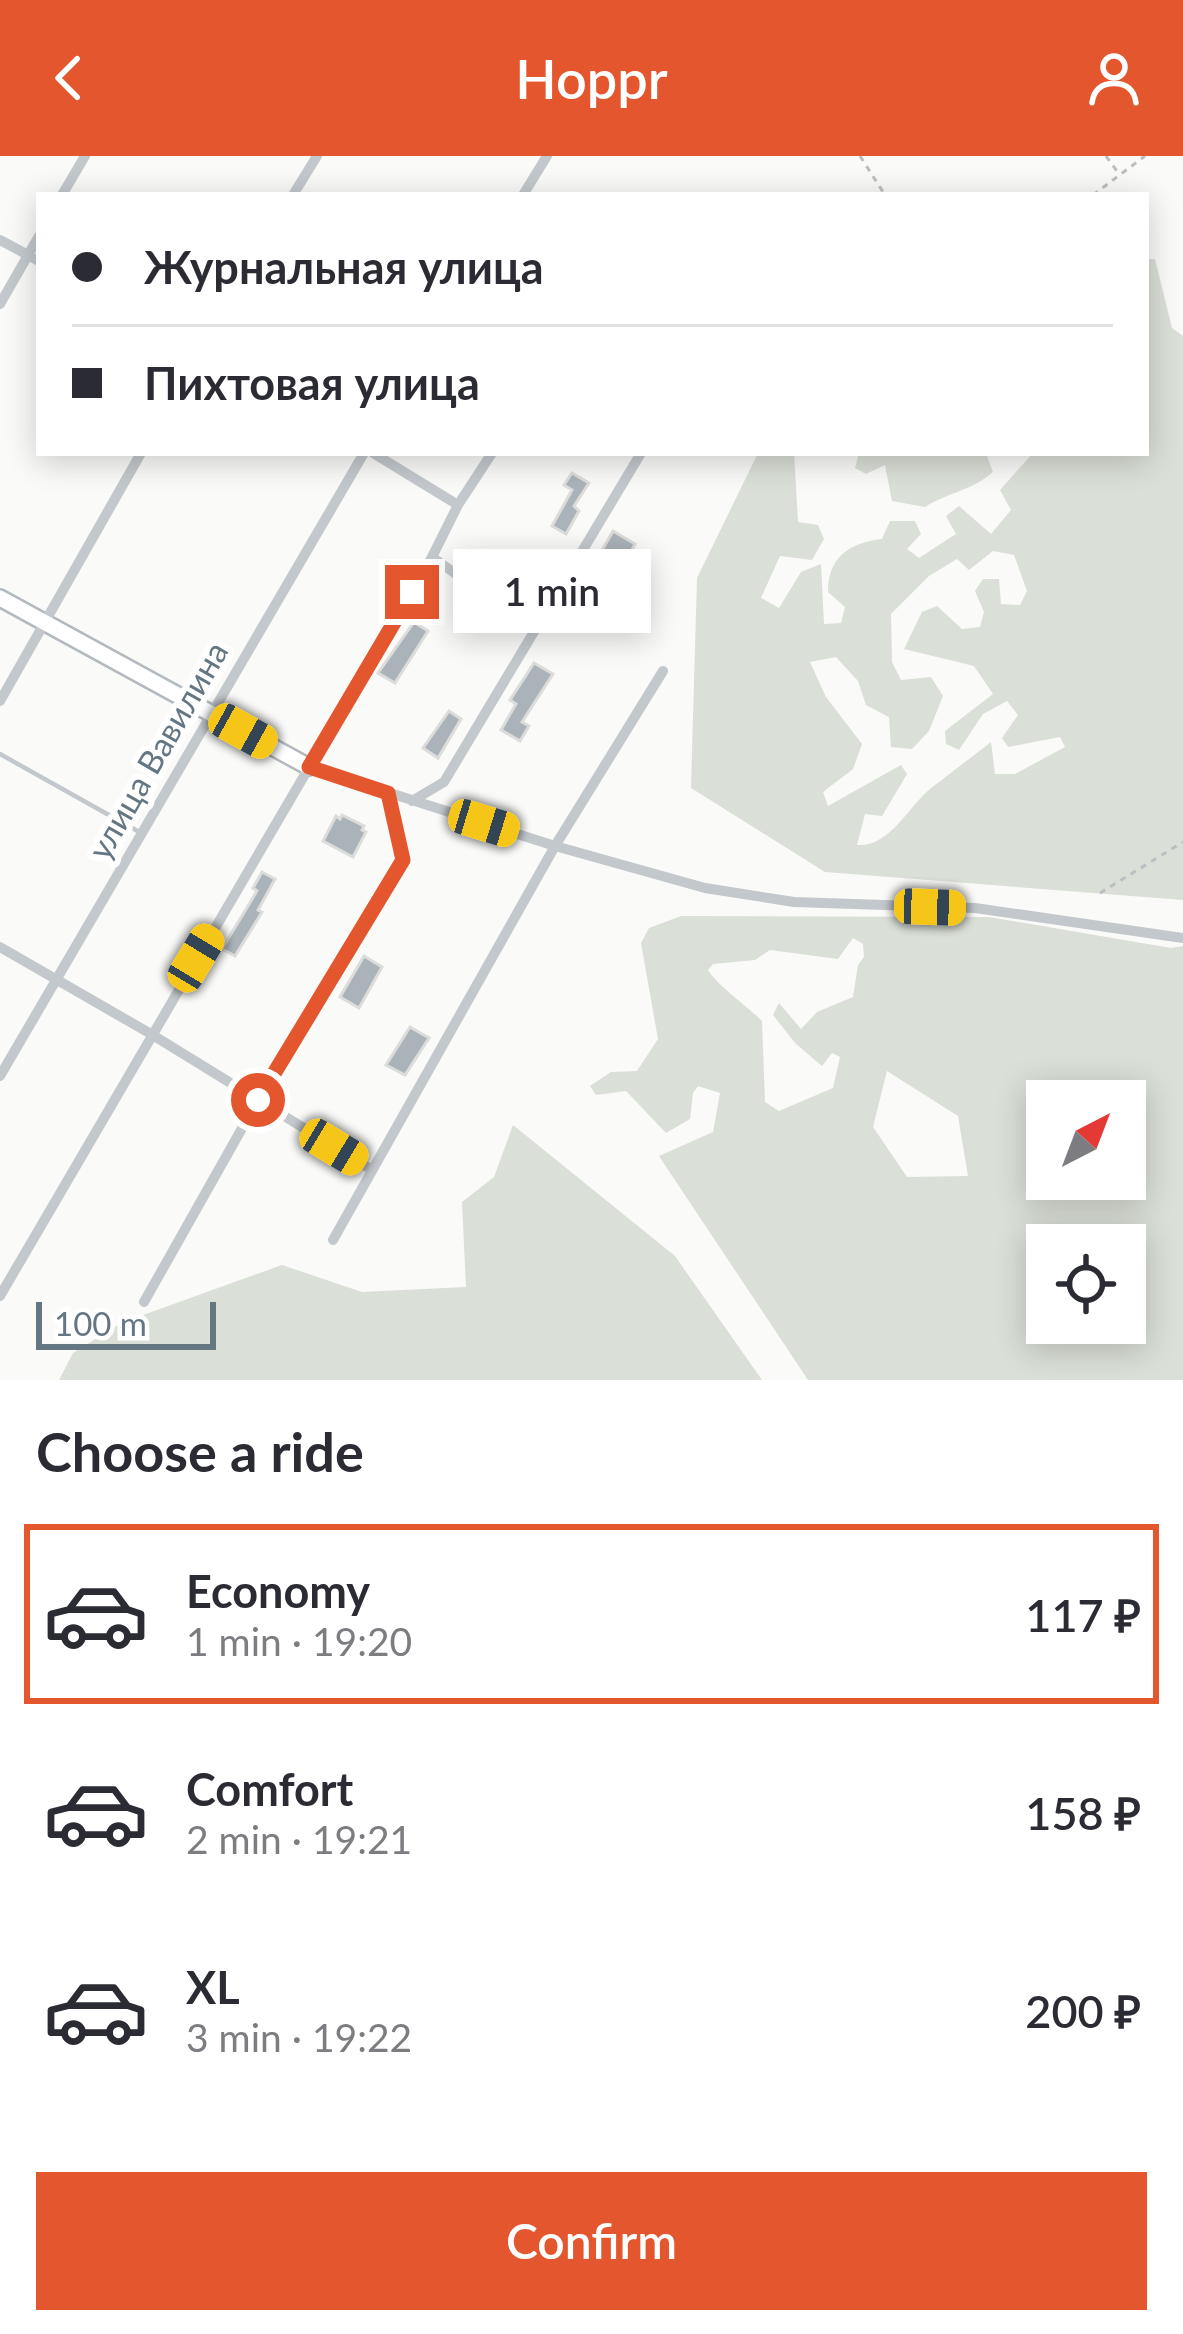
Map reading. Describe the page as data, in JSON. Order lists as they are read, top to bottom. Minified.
{"streets":{"street":["улица Вавилина"]},"scale_bar":"100 m","north":"top right","page":{"header":"Hoppr","banner":["Журнальная улица","Пихтовая улица"],"bubble":"1 min","scale":"100 m","heading":"Choose a ride","list":[{"name":"Economy","note":"1 min · 19:20","value":"117 ₽"},{"name":"Comfort","note":"2 min · 19:21","value":"158 ₽"},{"name":"XL","note":"3 min · 19:22","value":"200 ₽"}],"buttons":"Confirm"}}
